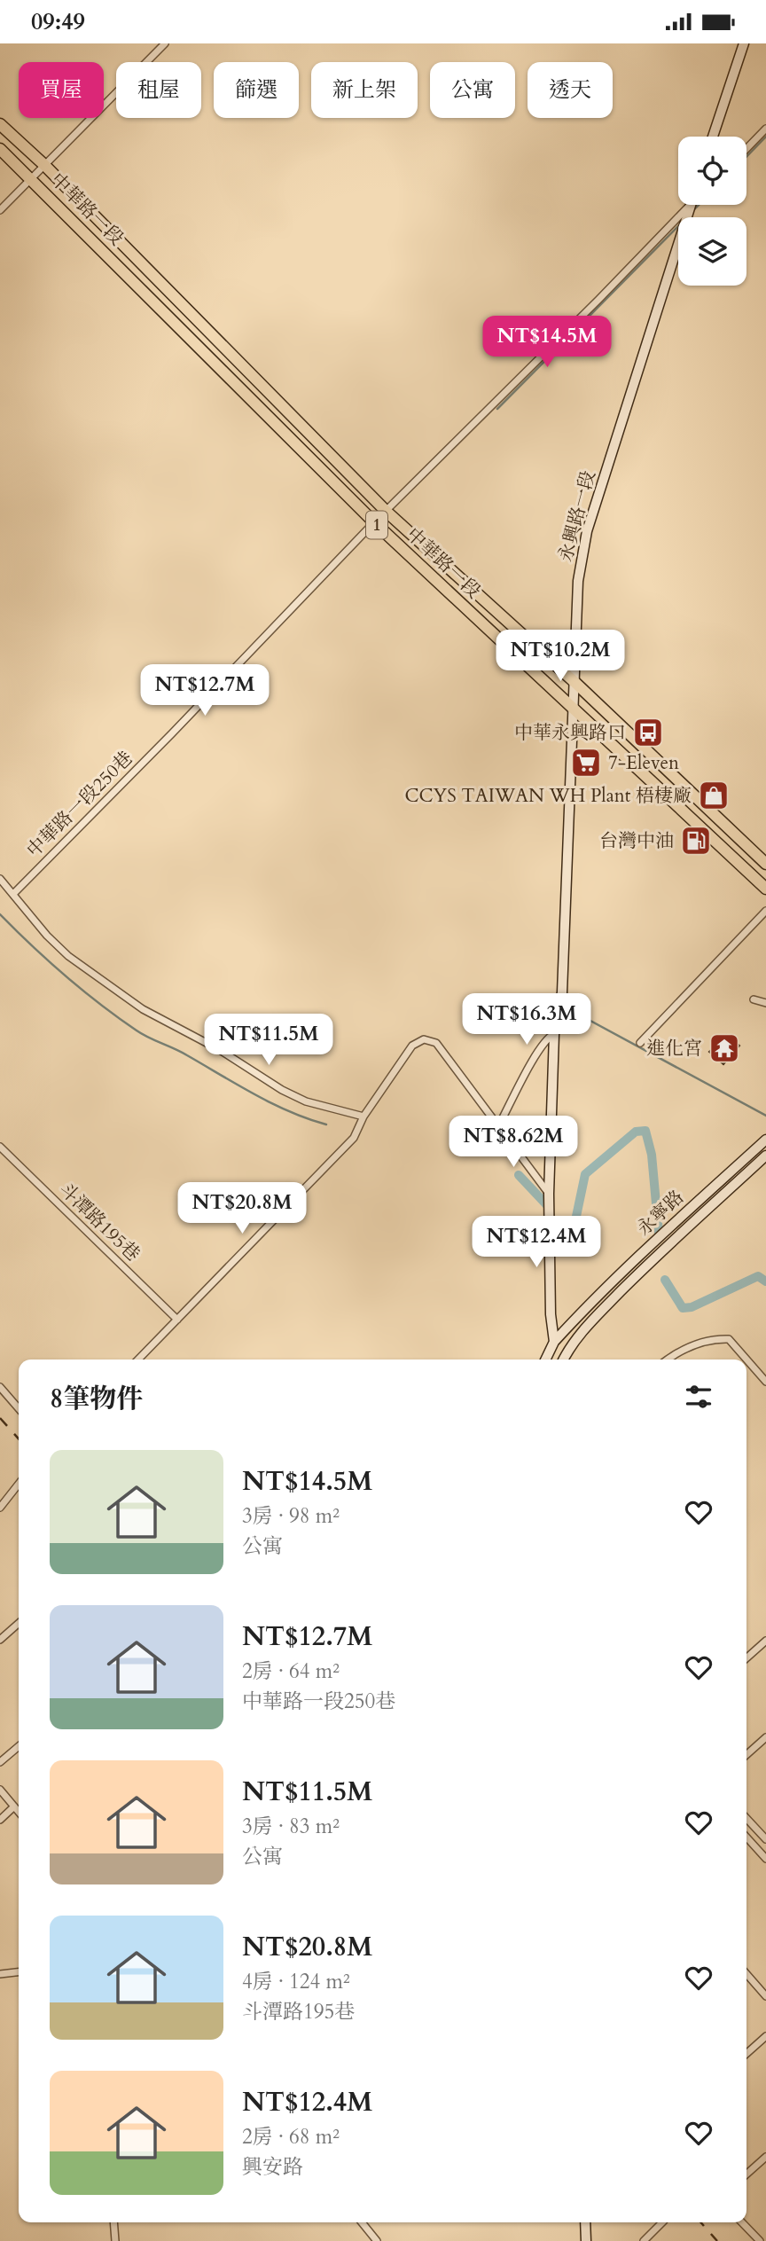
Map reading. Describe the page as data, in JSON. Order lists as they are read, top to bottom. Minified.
{"streets":{"main road":["中華路一段","1"],"street":["永興路一段","中華路一段250巷","永寧路","斗潭路195巷"]},"crossings":[["中華路一段","永興路一段"],["中華路一段","中華路一段250巷"],["永興路一段","永寧路"]],"places":{"bus stop":["中華永興路口"],"supermarket":["7-Eleven"],"shop":["CCYS TAIWAN WH Plant 梧棲廠"],"fuel station":["台灣中油"],"temple":["進化宮"]},"page":{"status":"09:49","chip":["買屋","租屋","篩選","新上架","公寓","透天"],"price":["NT$14.5M","NT$10.2M","NT$12.7M","NT$16.3M","NT$11.5M","NT$8.62M","NT$20.8M","NT$12.4M"],"heading":"8筆物件","list":[{"name":"NT$14.5M","note":"3房 · 98 m² · 公寓"},{"name":"NT$12.7M","note":"2房 · 64 m² · 中華路一段250巷"},{"name":"NT$11.5M","note":"3房 · 83 m² · 公寓"},{"name":"NT$20.8M","note":"4房 · 124 m² · 斗潭路195巷"},{"name":"NT$12.4M","note":"2房 · 68 m² · 興安路"}]}}
